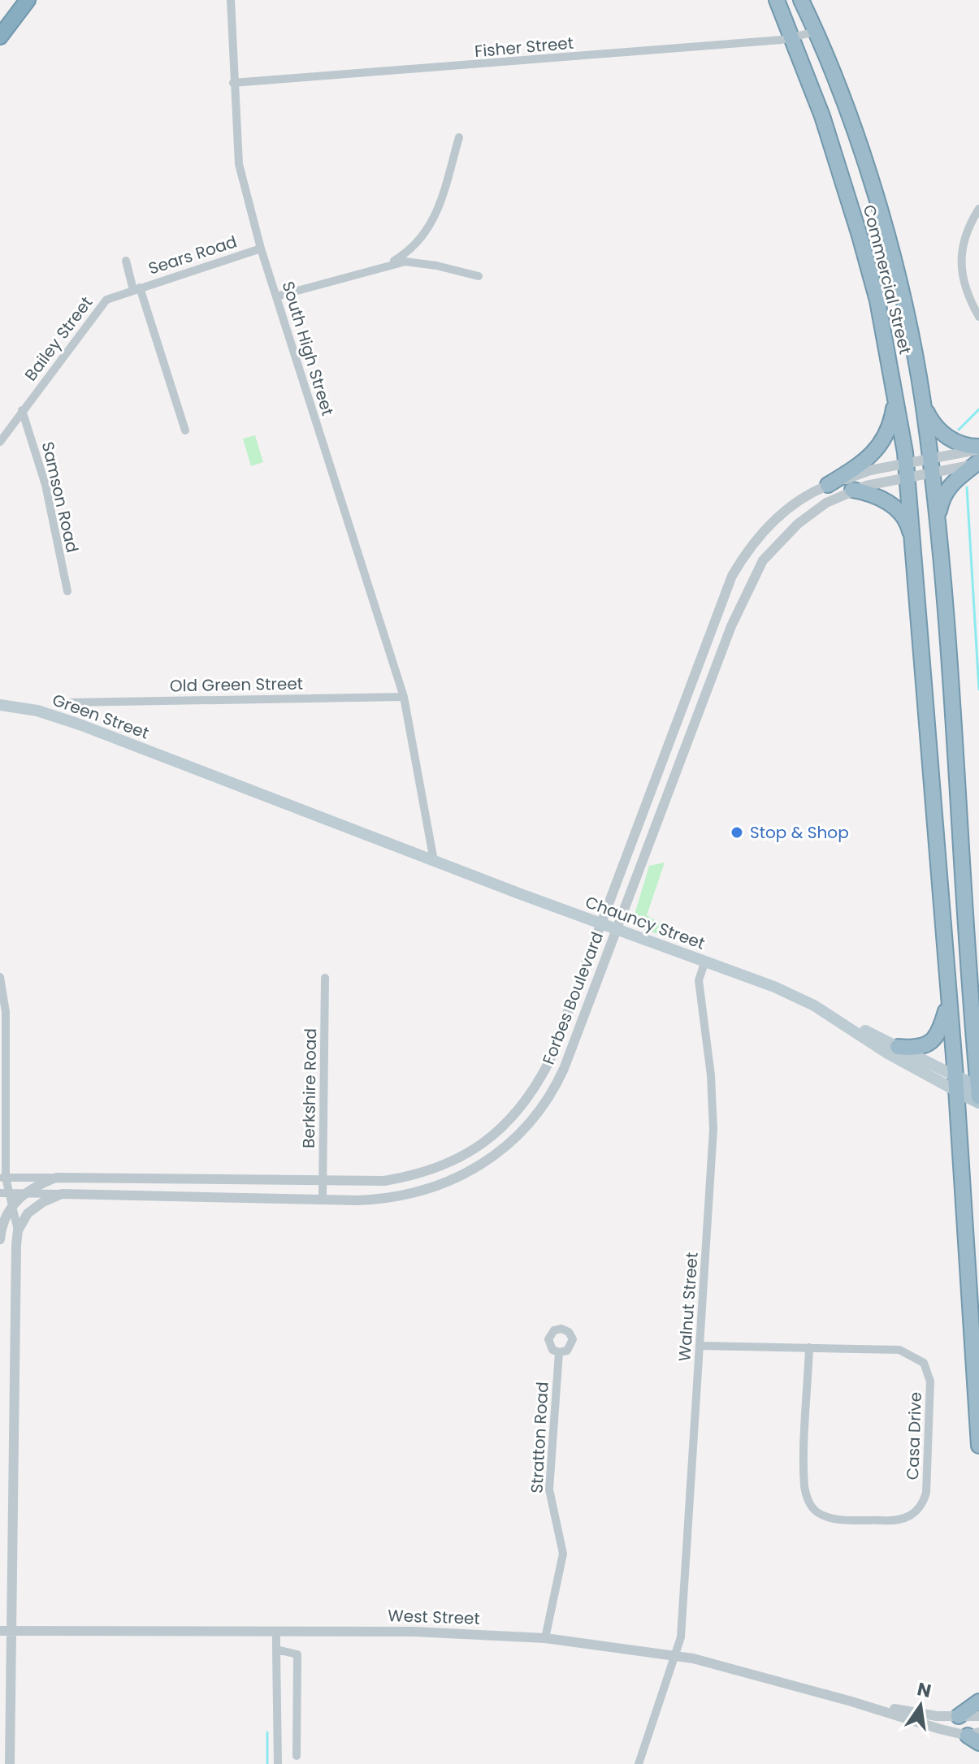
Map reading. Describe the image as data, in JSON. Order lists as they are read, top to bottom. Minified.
{"streets":{"highway":["Commercial Street"],"main road":["Green Street","Chauncy Street"],"street":["Fisher Street","Sears Road","Bailey Street","South High Street","Samson Road","Old Green Street","Forbes Boulevard","Berkshire Road","Walnut Street","Casa Drive","Stratton Road","West Street"]},"crossings":[["Fisher Street","Commercial Street"],["Fisher Street","South High Street"],["Sears Road","Bailey Street"],["Sears Road","South High Street"],["Commercial Street","Chauncy Street"],["Commercial Street","Forbes Boulevard"],["Bailey Street","Samson Road"],["South High Street","Old Green Street"],["Green Street","Chauncy Street"],["Chauncy Street","Forbes Boulevard"],["Chauncy Street","Walnut Street"],["Forbes Boulevard","Berkshire Road"],["Walnut Street","Casa Drive"],["Walnut Street","West Street"],["Stratton Road","West Street"]],"places":["Stop & Shop"],"north":"top"}
